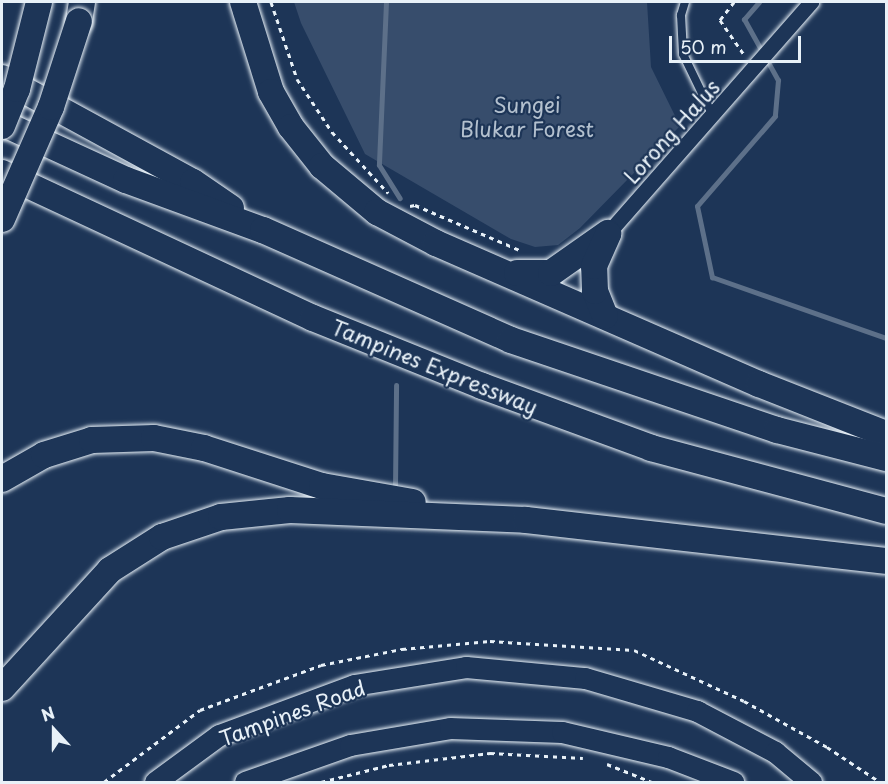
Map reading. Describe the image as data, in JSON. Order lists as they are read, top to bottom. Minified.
{"streets":{"highway":["Tampines Expressway"],"main road":["Tampines Road"],"street":["Lorong Halus"]},"parks":["Sungei Blukar Forest"],"scale_bar":"50 m","north":"top"}
